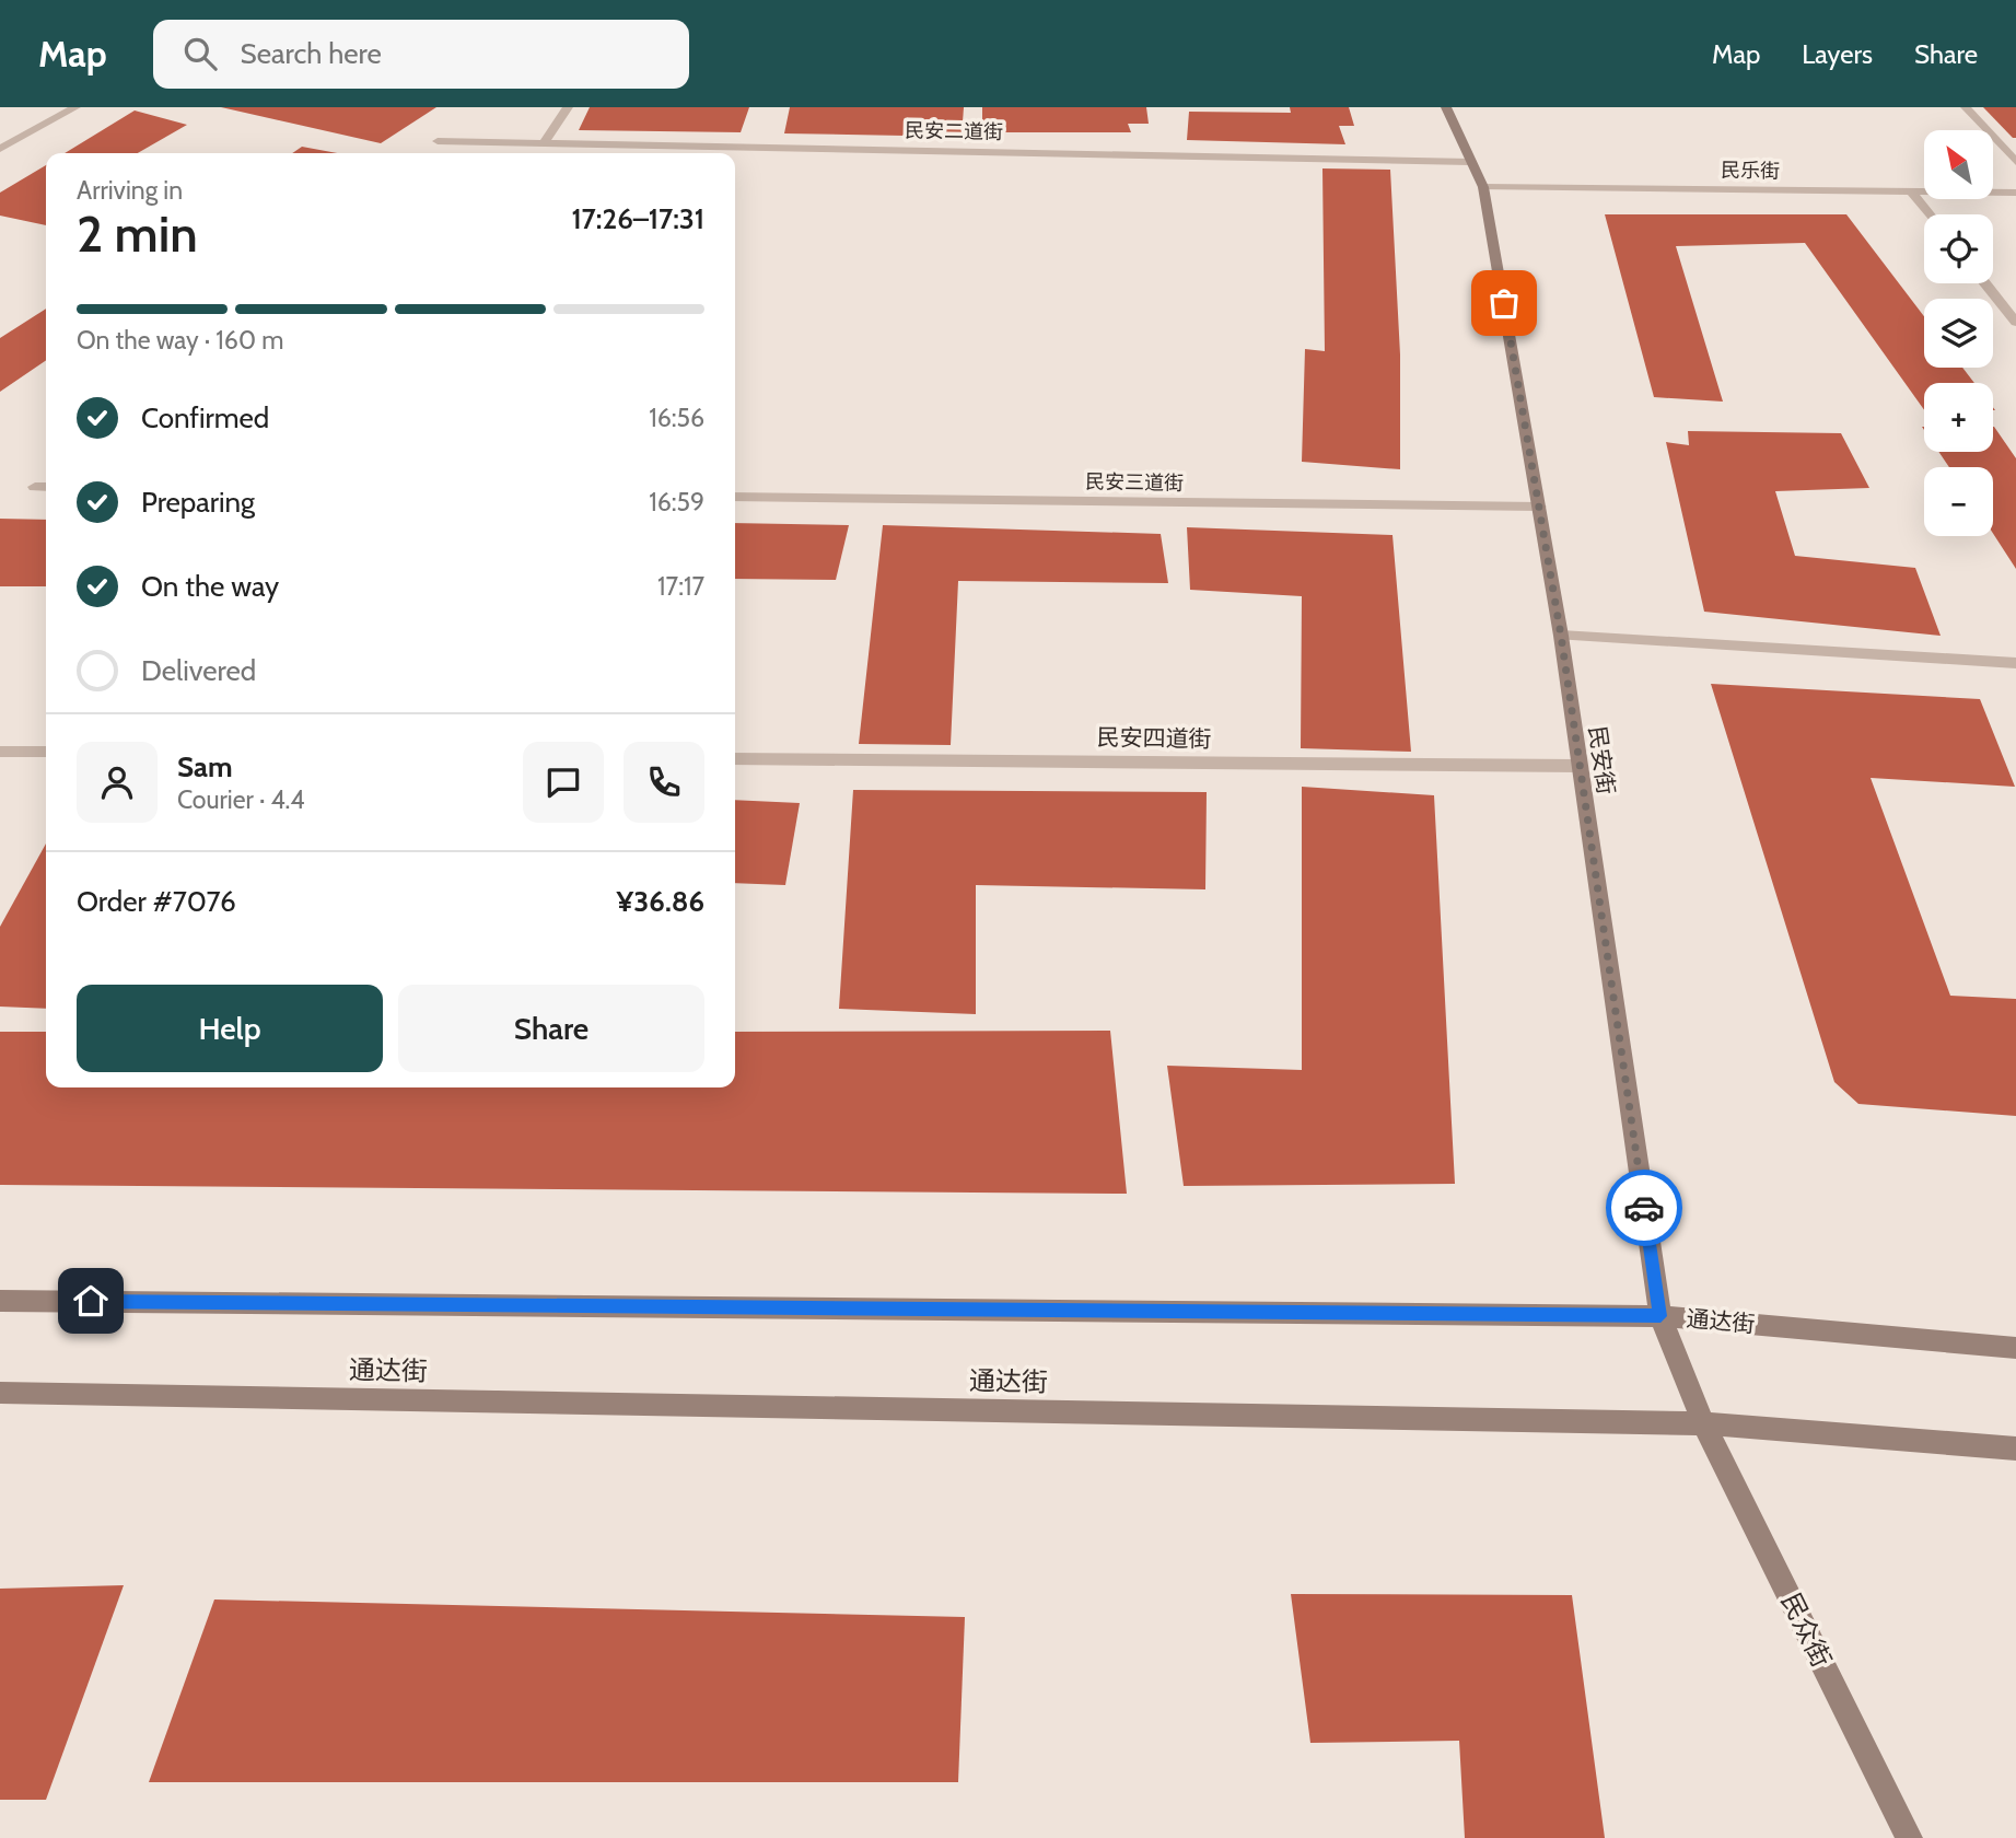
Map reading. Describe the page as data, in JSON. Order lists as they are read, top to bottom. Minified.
{"streets":{"main road":["民安街","通达街","民众街"],"street":["民安二道街","民乐街","民安三道街","民安四道街"]},"crossings":[["民安二道街","民安街"],["民乐街","民安街"],["民安三道街","民安街"],["民安四道街","民安街"],["民安街","通达街"],["民安街","民众街"],["通达街","民众街"]],"north":"top left","page":{"header":"Map","search":"Search here","nav":["Map","Layers","Share"],"map_buttons":["+","−"],"heading":["2 min","Arriving in","17:26–17:31"],"panel":["Sam","Courier · 4.4","Order #7076","¥36.86"],"bar":"On the way · 160 m","list":[["Confirmed","16:56"],["Preparing","16:59"],["On the way","17:17"],"Delivered"],"buttons":["Help","Share"]}}
